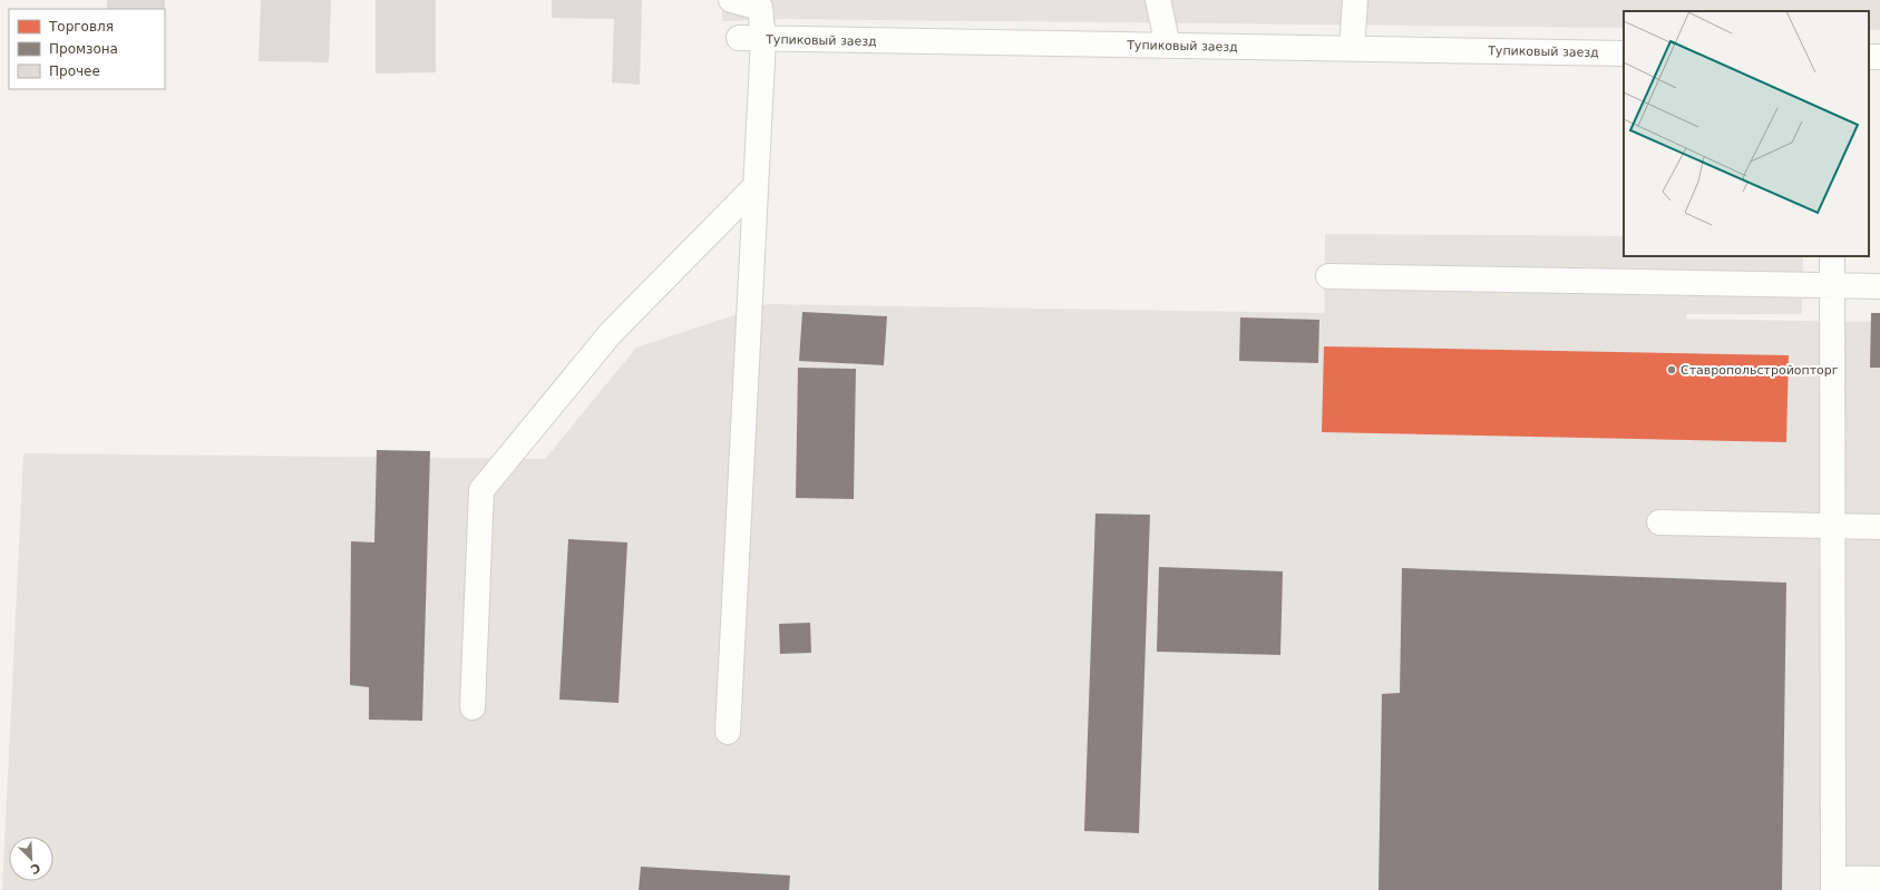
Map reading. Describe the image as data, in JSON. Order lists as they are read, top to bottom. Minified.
{"streets":{"street":["Тупиковый заезд"]},"places":["Ставропольстройопторг"],"legend":["Торговля","Промзона","Прочее"],"north":"bottom right"}
